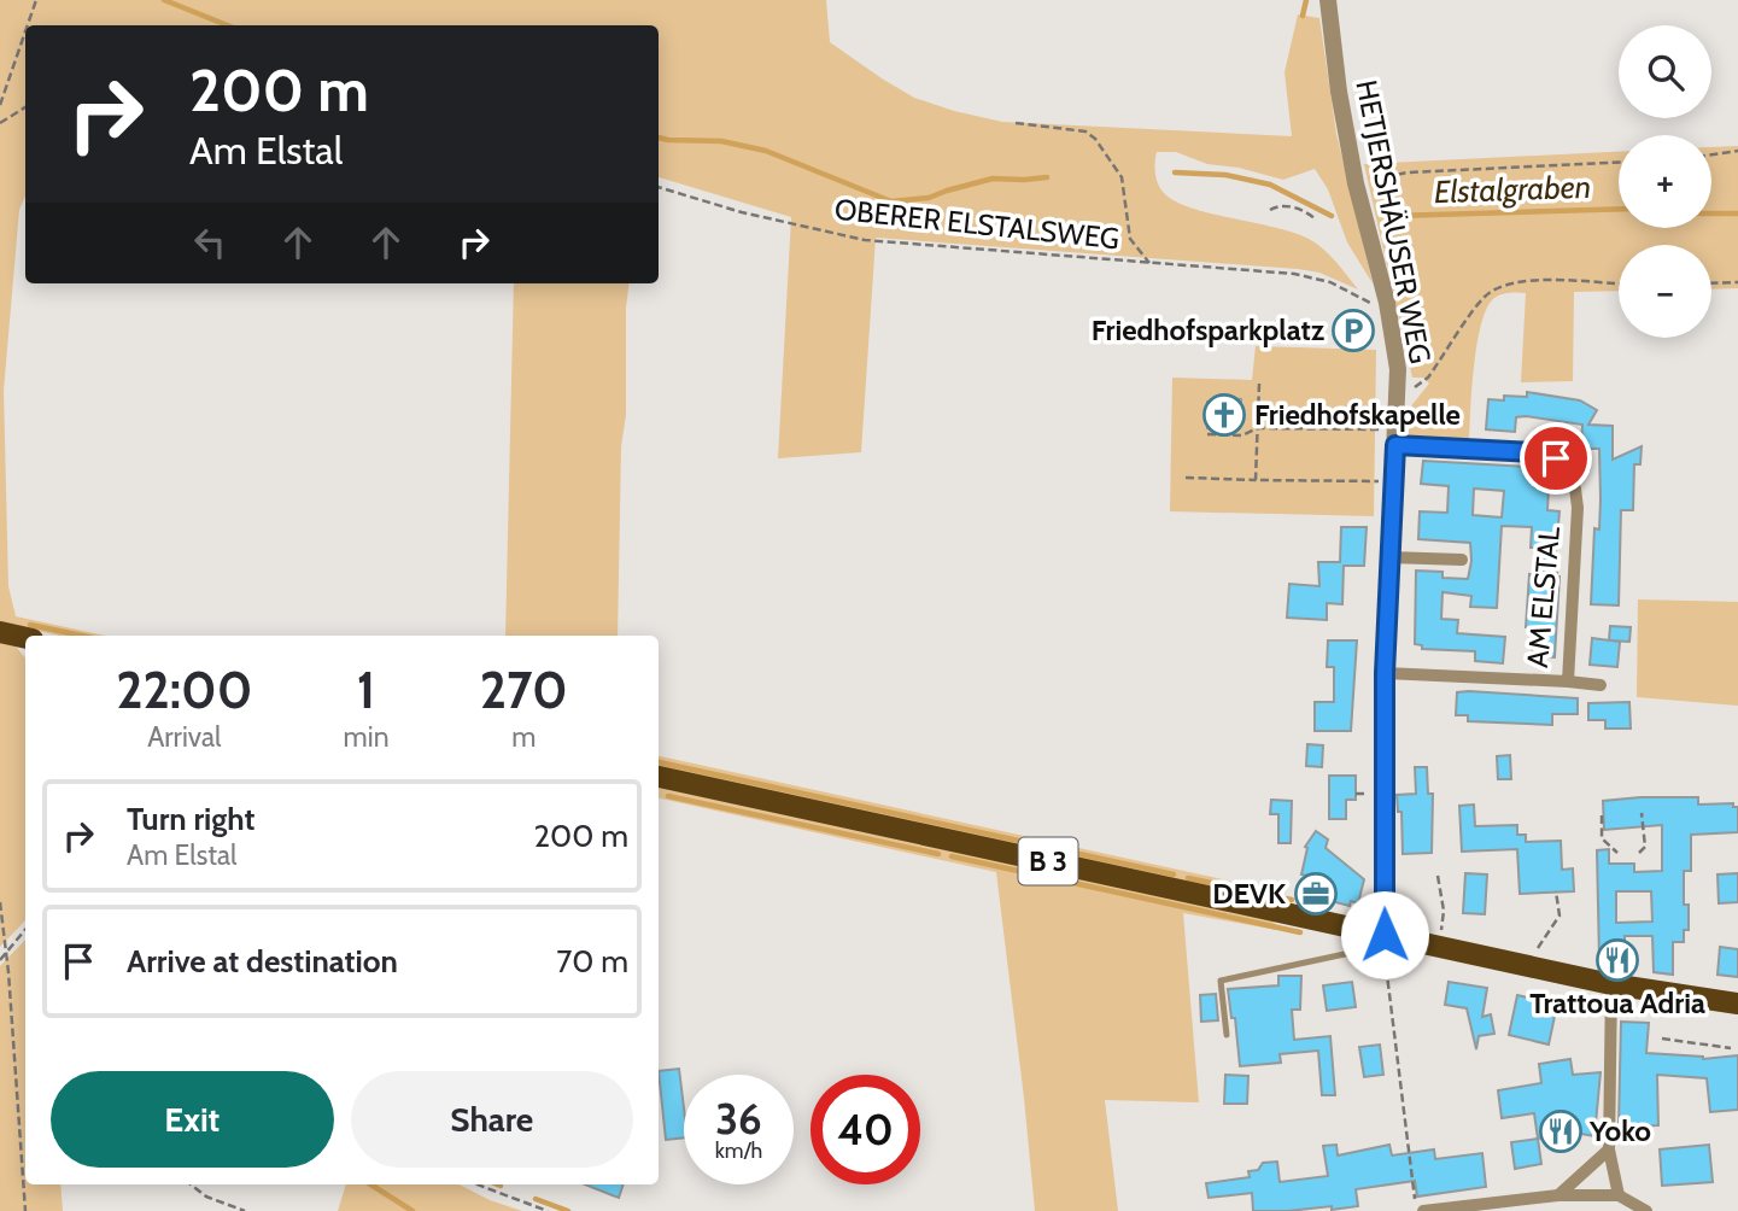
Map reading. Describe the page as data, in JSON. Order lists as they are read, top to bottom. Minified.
{"streets":{"main road":["B 3"],"street":["HETJERSHÄUSER WEG","AM ELSTAL"],"path":["OBERER ELSTALSWEG"]},"crossings":[["HETJERSHÄUSER WEG","AM ELSTAL"],["HETJERSHÄUSER WEG","B 3"]],"water":["Elstalgraben"],"places":{"parking":["Friedhofsparkplatz"],"church":["Friedhofskapelle"],"office":["DEVK"],"restaurant":["Trattoua Adria","Yoko"]},"page":{"map_buttons":["+","−"],"turn":["200 m","Am Elstal"],"eta":["22:00","Arrival","1","min","270","m"],"list":[{"name":"Turn right","note":"Am Elstal","value":"200 m"},{"name":"Arrive at destination","value":"70 m"}],"buttons":["Exit","Share"],"speed":"36 km/h","limit":"40"}}
